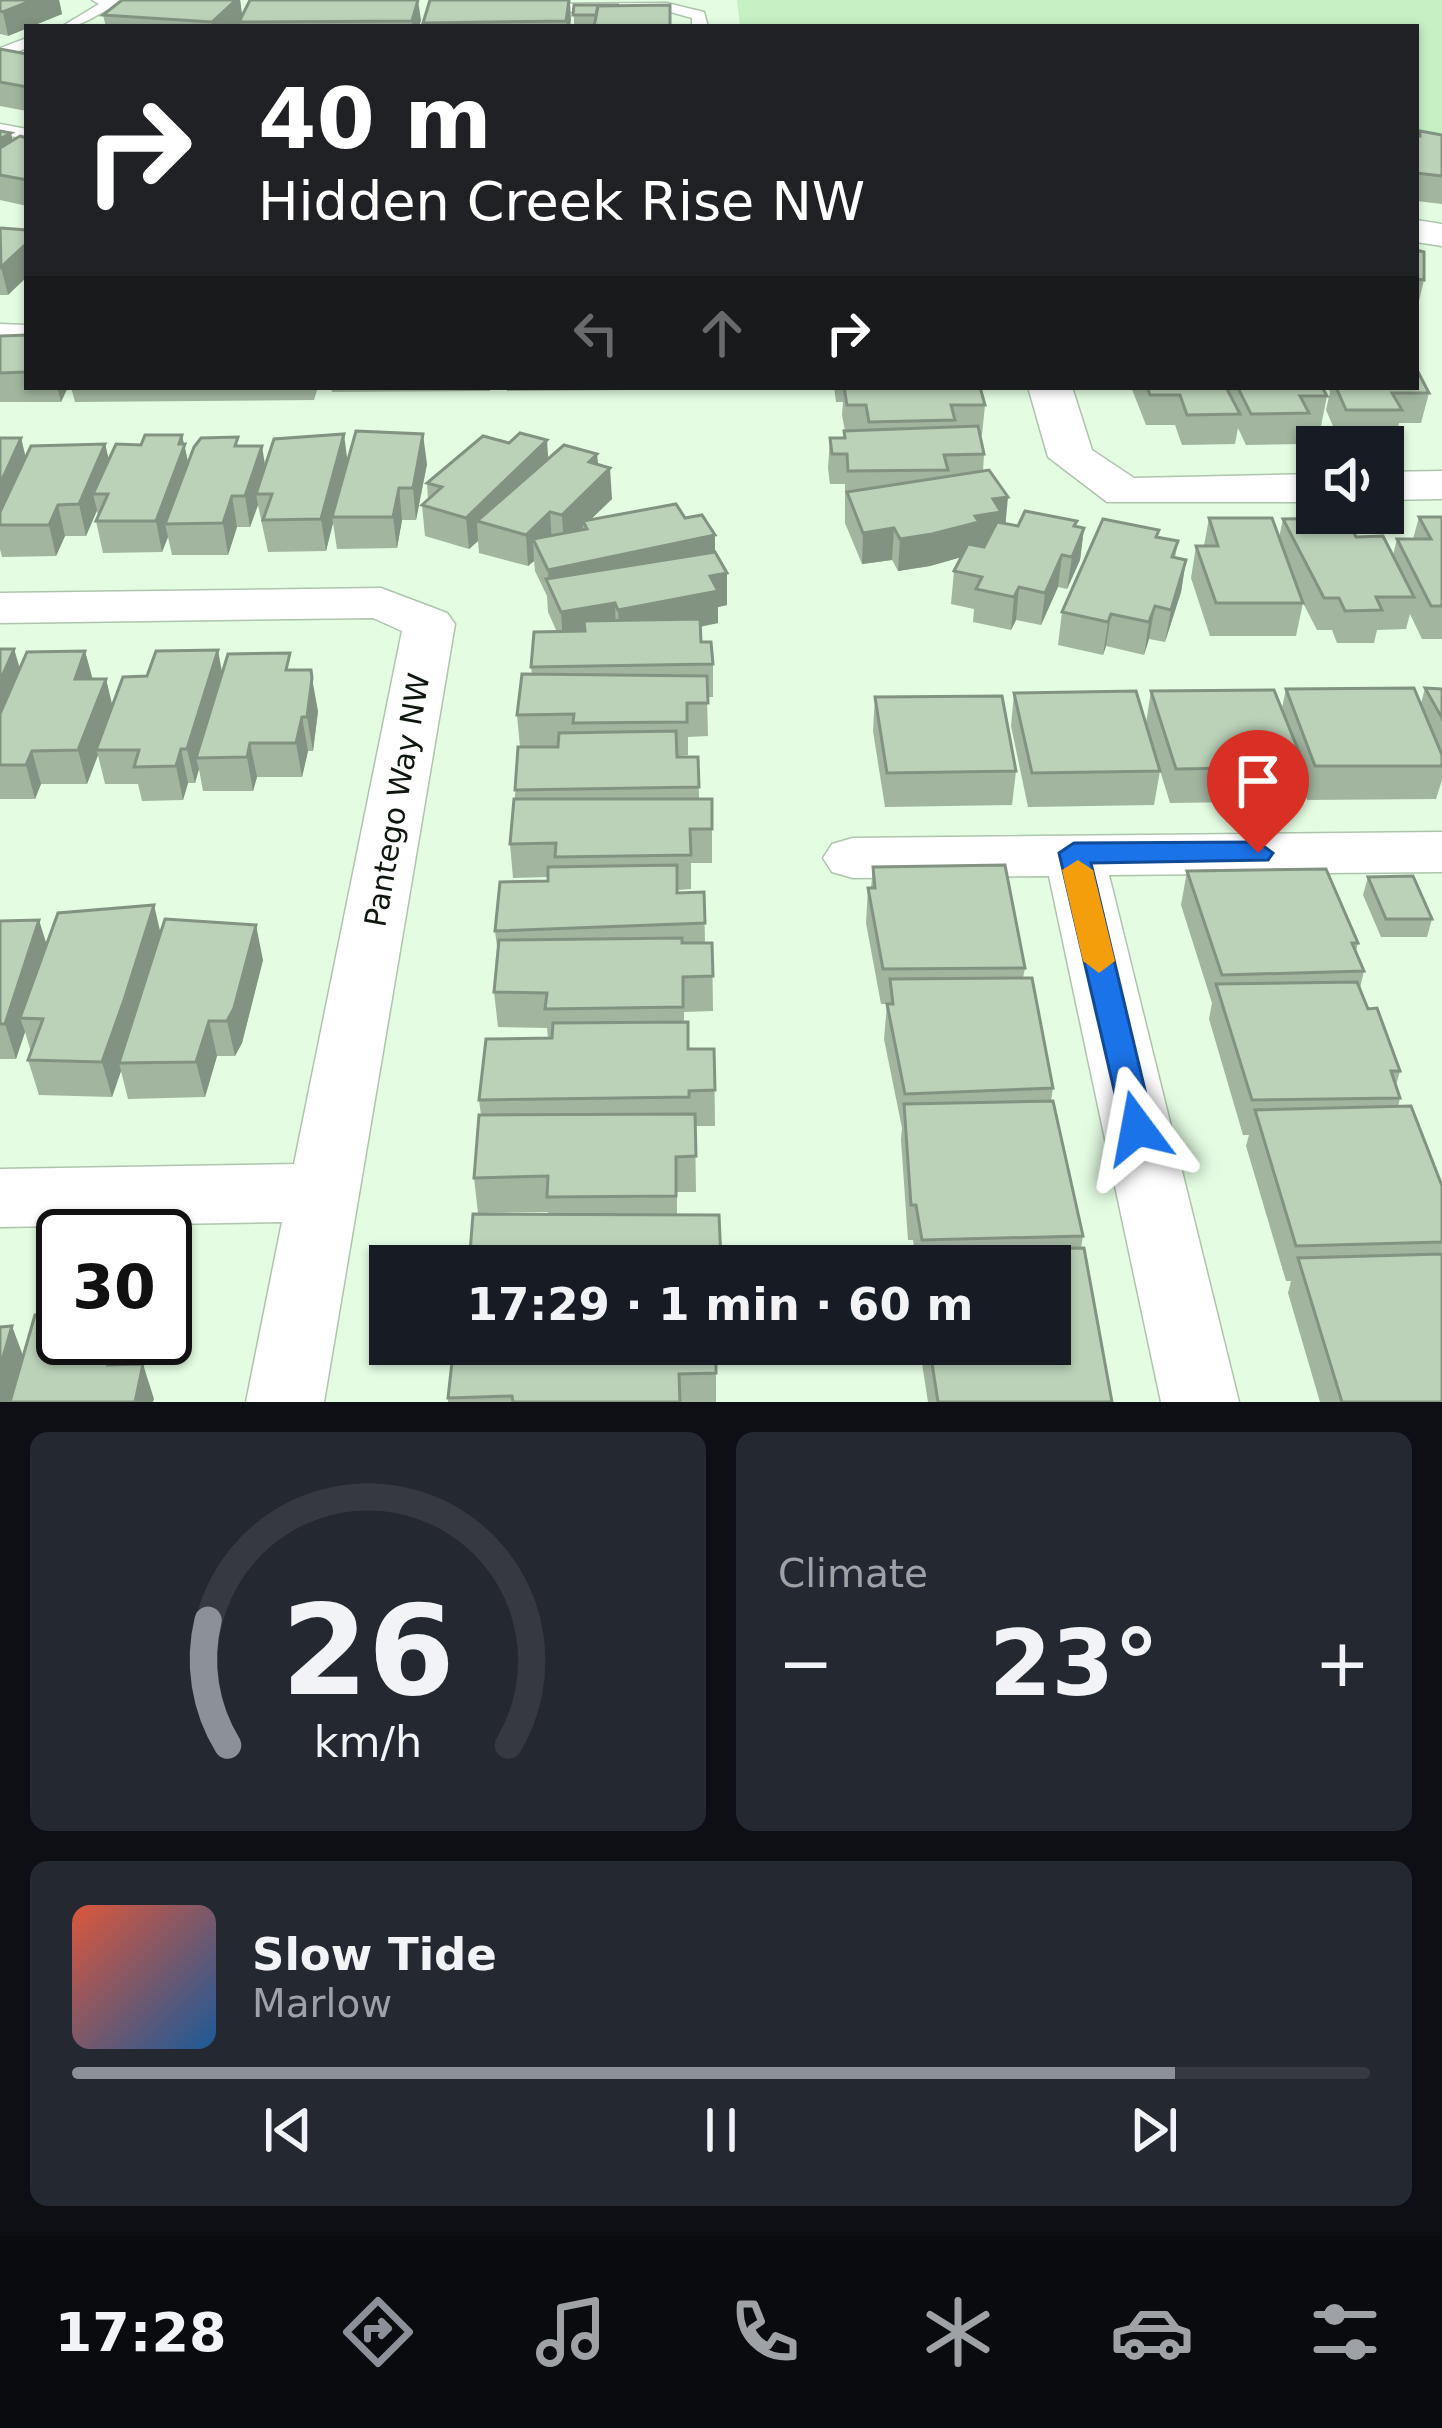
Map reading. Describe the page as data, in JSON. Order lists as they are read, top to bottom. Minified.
{"streets":{"street":["Pantego Way NW"]},"page":{"turn":["40 m","Hidden Creek Rise NW"],"limit":"30","trip":"17:29 · 1 min · 60 m","tile":"Climate","heat":["−","23°","+"],"song":["Slow Tide","Marlow"],"tabs":"17:28","gauge":["26","km/h"]}}
